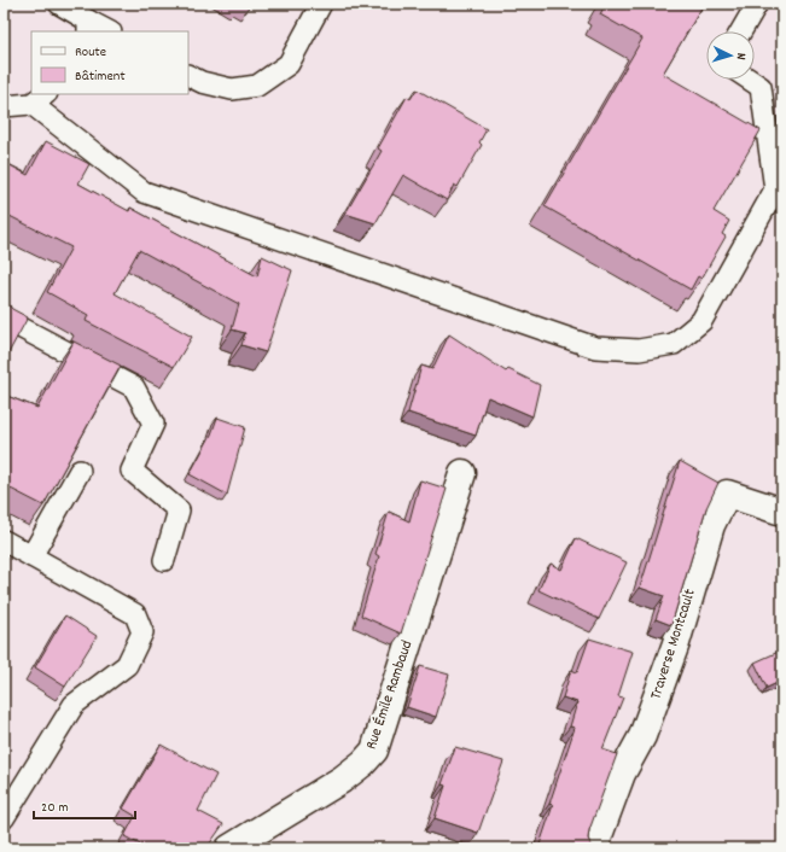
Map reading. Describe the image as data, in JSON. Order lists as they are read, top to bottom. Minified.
{"streets":{"street":["Traverse Montcault","Rue Émile Rambaud"]},"legend":["Route","Bâtiment"],"scale_bar":"20 m","north":"right"}
